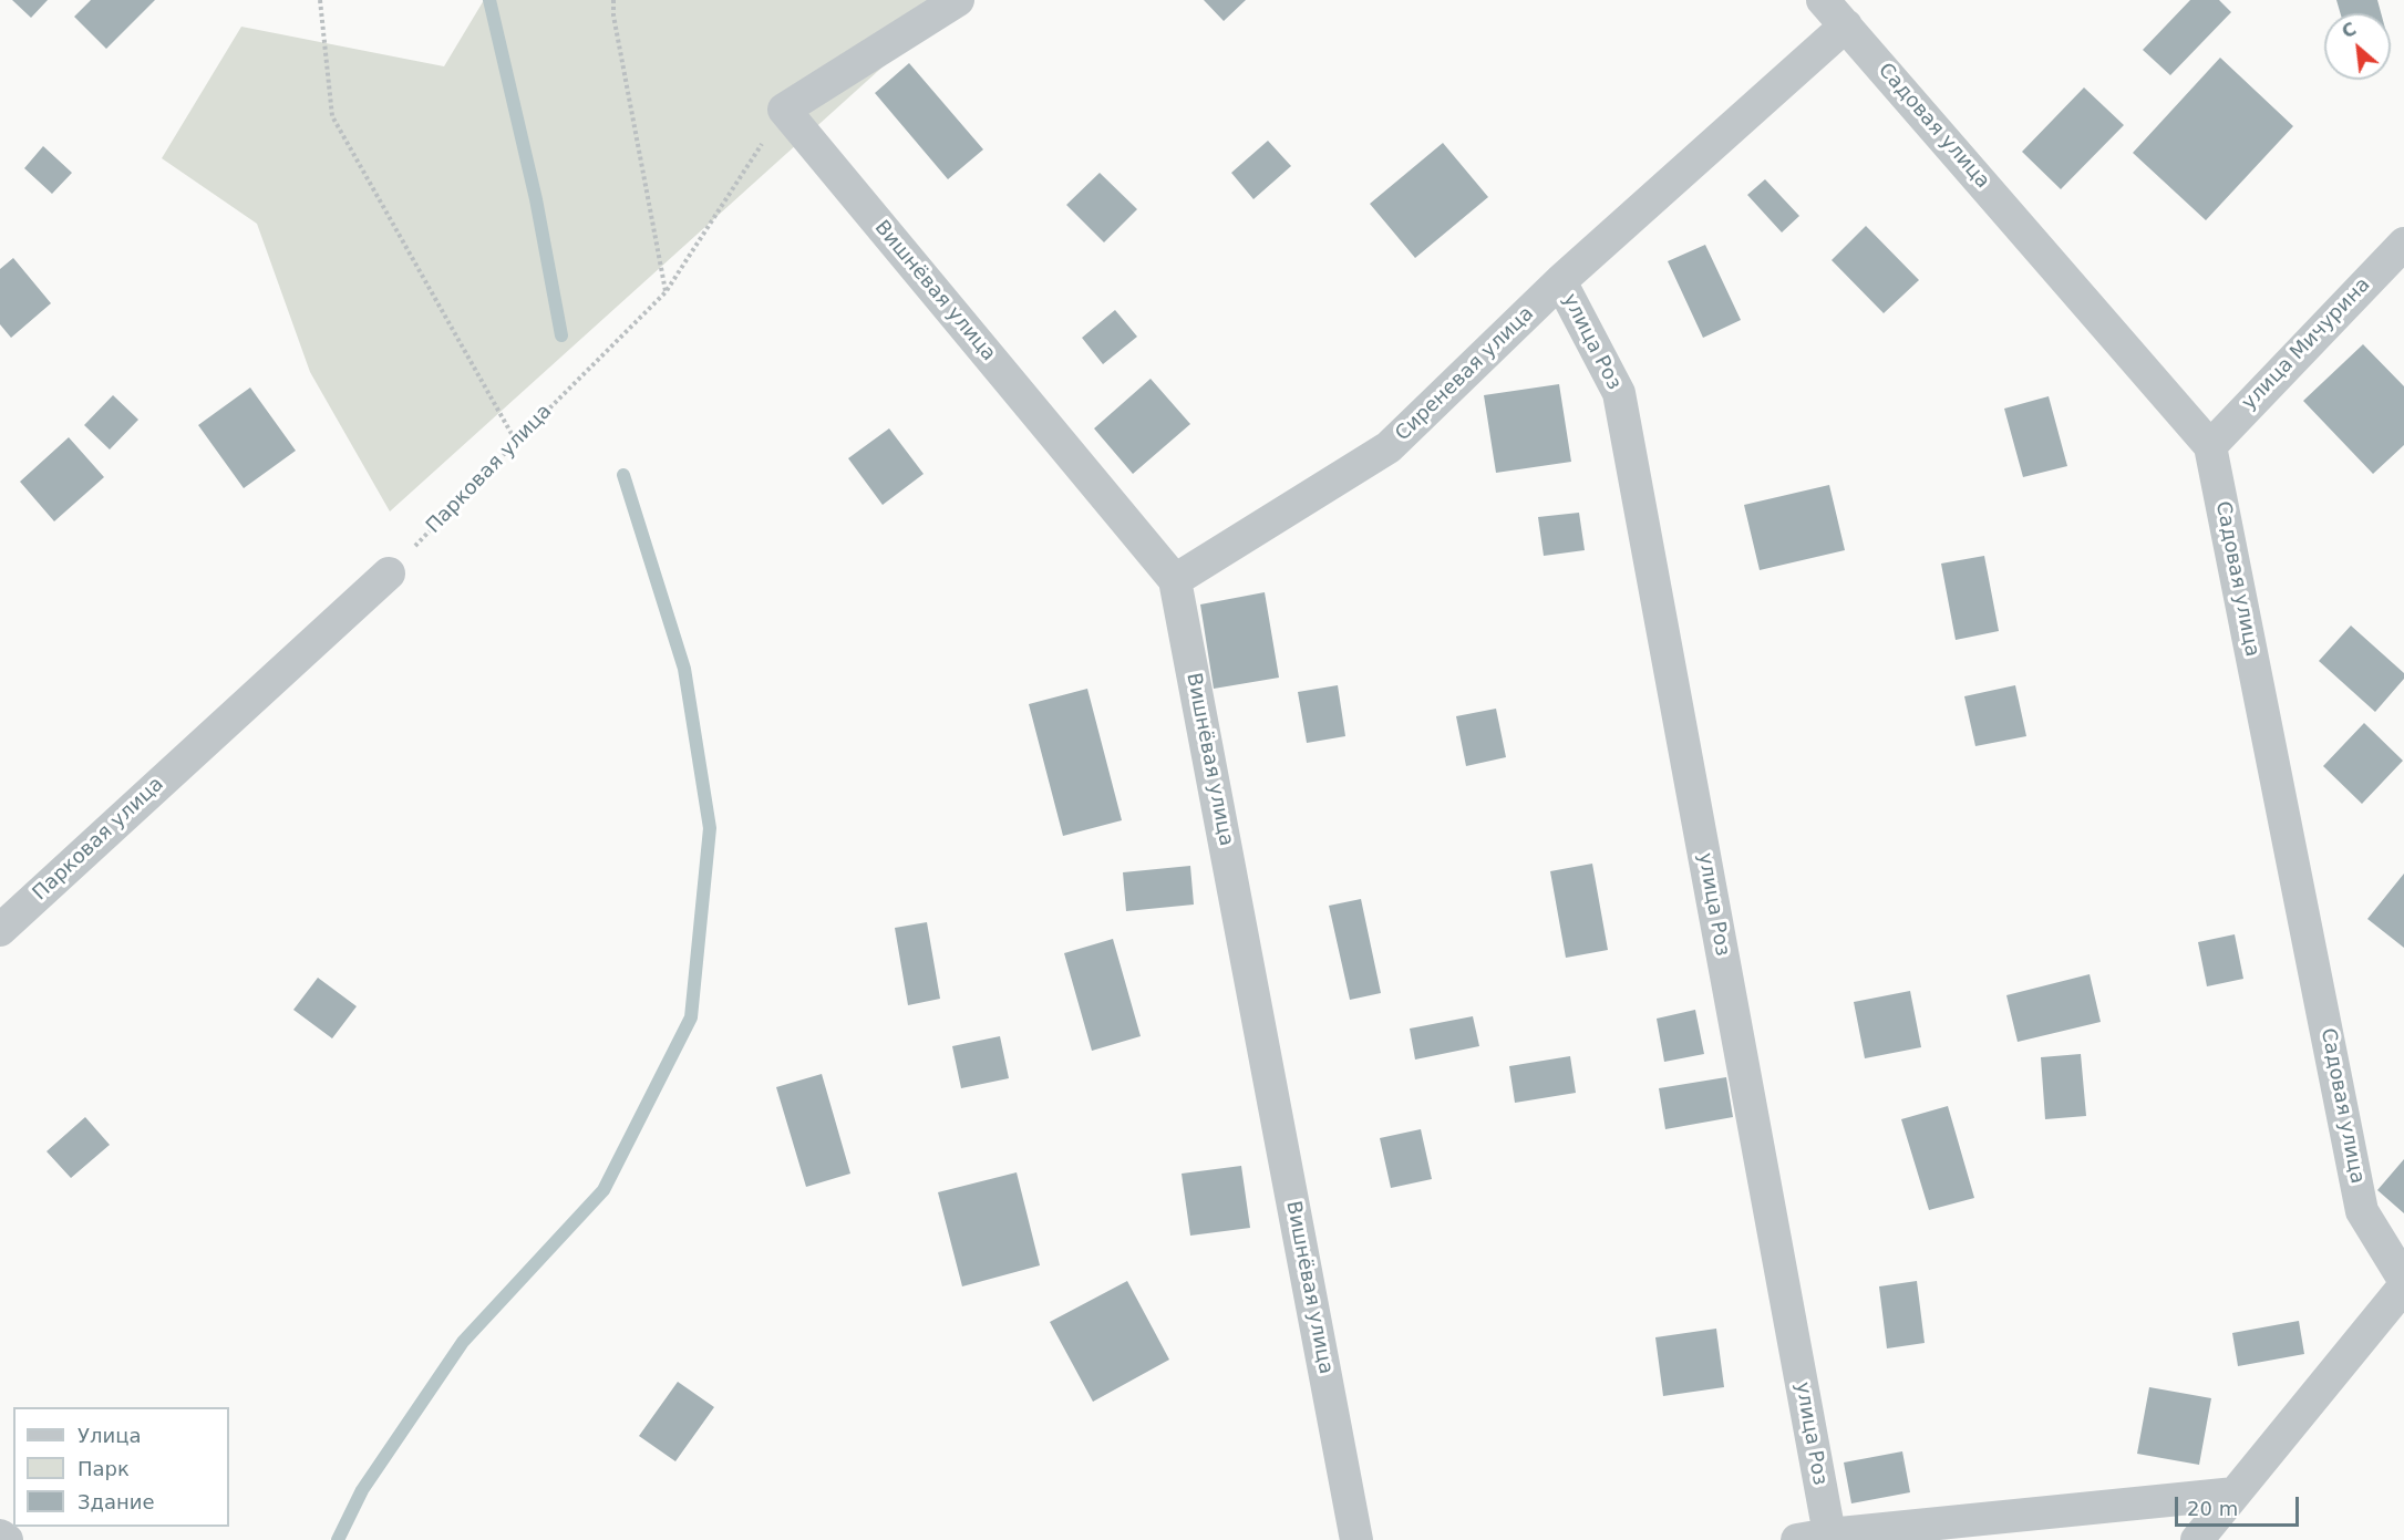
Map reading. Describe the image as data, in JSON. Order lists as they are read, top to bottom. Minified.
{"streets":{"street":["Садовая улица","Вишнёвая улица","улица Роз","улица Мичурина","Сиреневая улица","Парковая улица"]},"crossings":[["Садовая улица","улица Мичурина"],["Садовая улица","Сиреневая улица"],["Вишнёвая улица","Сиреневая улица"],["Вишнёвая улица","Парковая улица"],["улица Роз","Сиреневая улица"]],"legend":["Улица","Парк","Здание"],"scale_bar":"20 m","north":"top left"}
